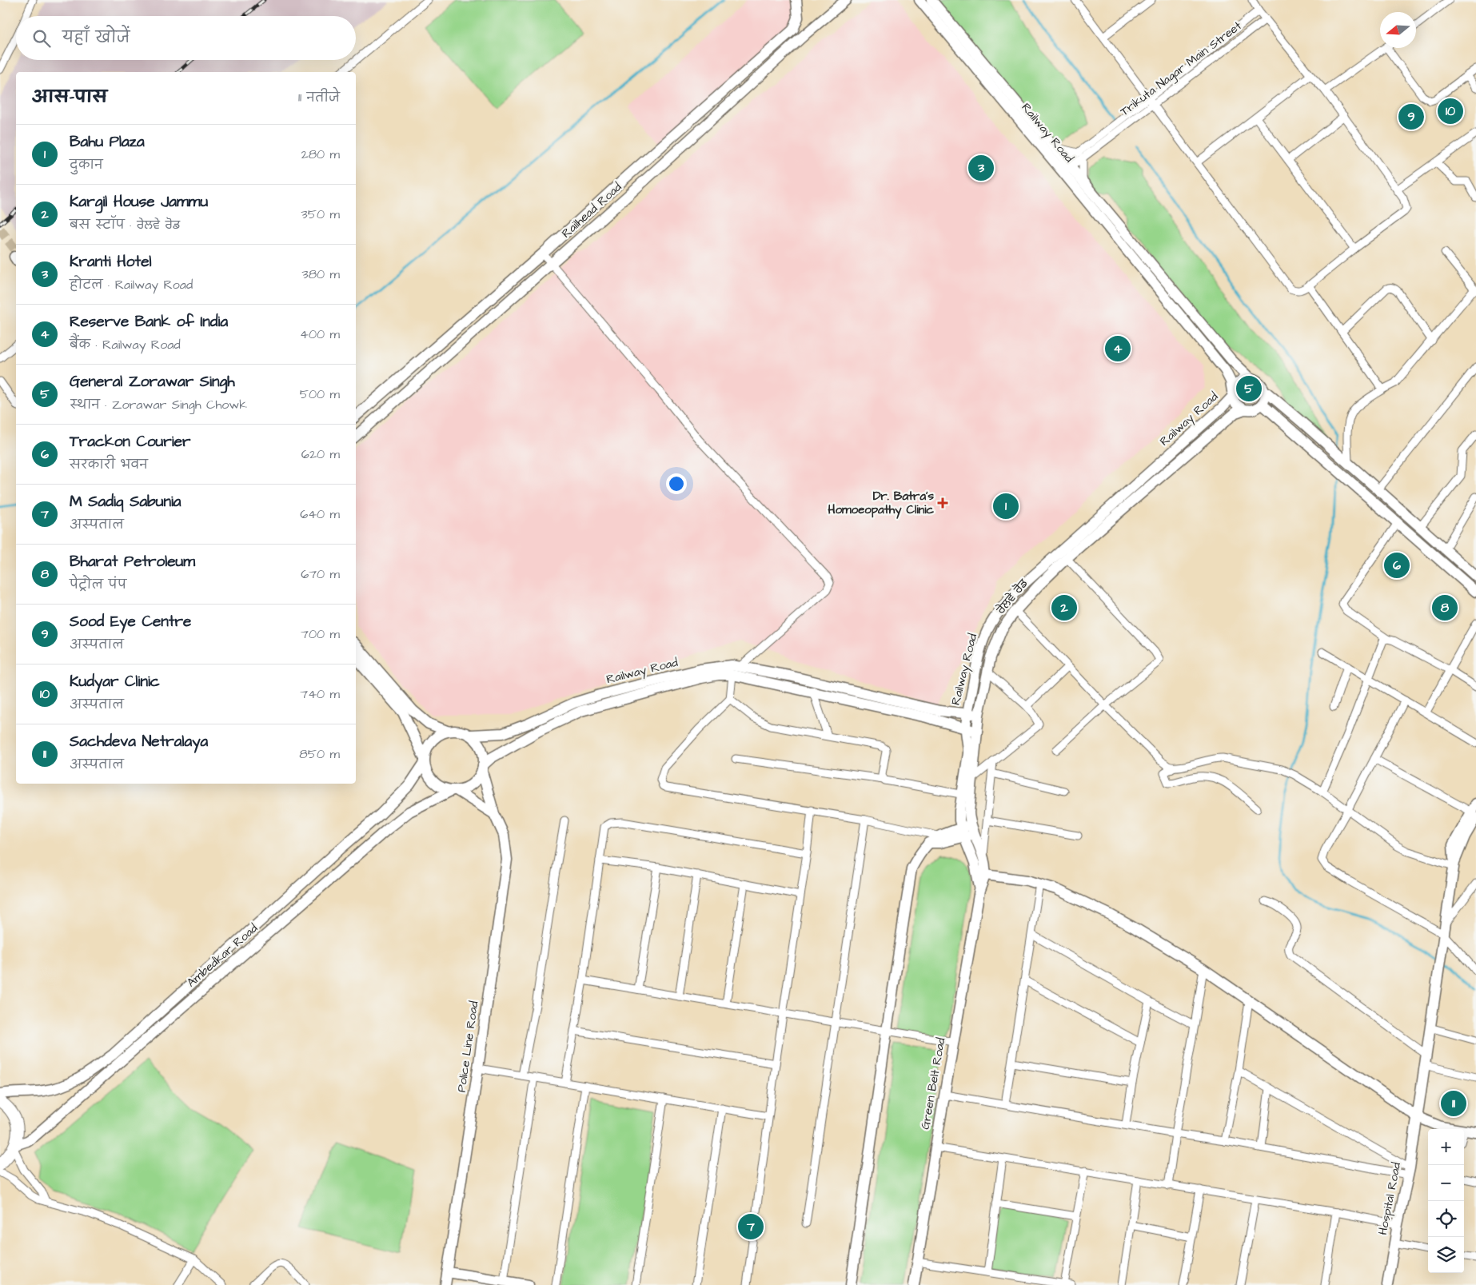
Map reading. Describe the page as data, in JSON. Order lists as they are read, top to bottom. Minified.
{"streets":{"main road":["Railway Road","Railhead Road","ਰੇਲਵੇ ਰੋਡ","Ambedkar Road","Police Line Road","Green Belt Road","Hospital Road"],"street":["Trikuta Nagar Main Street"]},"crossings":[["Trikuta Nagar Main Street","Railway Road"],["Railway Road","ਰੇਲਵੇ ਰੋਡ"],["Railway Road","Ambedkar Road"],["Railway Road","Police Line Road"],["Railway Road","Green Belt Road"],["Ambedkar Road","Police Line Road"]],"places":{"health":["Dr. Batra's Homoeopathy Clinic"]},"north":"left","page":{"search":"यहाँ खोजें","heading":["आस-पास","11 नतीजे"],"pins":["10","9","3","4","5","1","6","2","8","11","7"],"list":[{"mark":"1","name":"Bahu Plaza","note":"दुकान","value":"280 m"},{"mark":"2","name":"Kargil House Jammu","note":"बस स्टॉप · ਰੇਲਵੇ ਰੋਡ","value":"350 m"},{"mark":"3","name":"Kranti Hotel","note":"होटल · Railway Road","value":"380 m"},{"mark":"4","name":"Reserve Bank of India","note":"बैंक · Railway Road","value":"400 m"},{"mark":"5","name":"General Zorawar Singh","note":"स्थान · Zorawar Singh Chowk","value":"500 m"},{"mark":"6","name":"Trackon Courier","note":"सरकारी भवन","value":"620 m"},{"mark":"7","name":"M Sadiq Sabunia","note":"अस्पताल","value":"640 m"},{"mark":"8","name":"Bharat Petroleum","note":"पेट्रोल पंप","value":"670 m"},{"mark":"9","name":"Sood Eye Centre","note":"अस्पताल","value":"700 m"},{"mark":"10","name":"Kudyar Clinic","note":"अस्पताल","value":"740 m"},{"mark":"11","name":"Sachdeva Netralaya","note":"अस्पताल","value":"850 m"}],"map_buttons":["+","−"]}}
